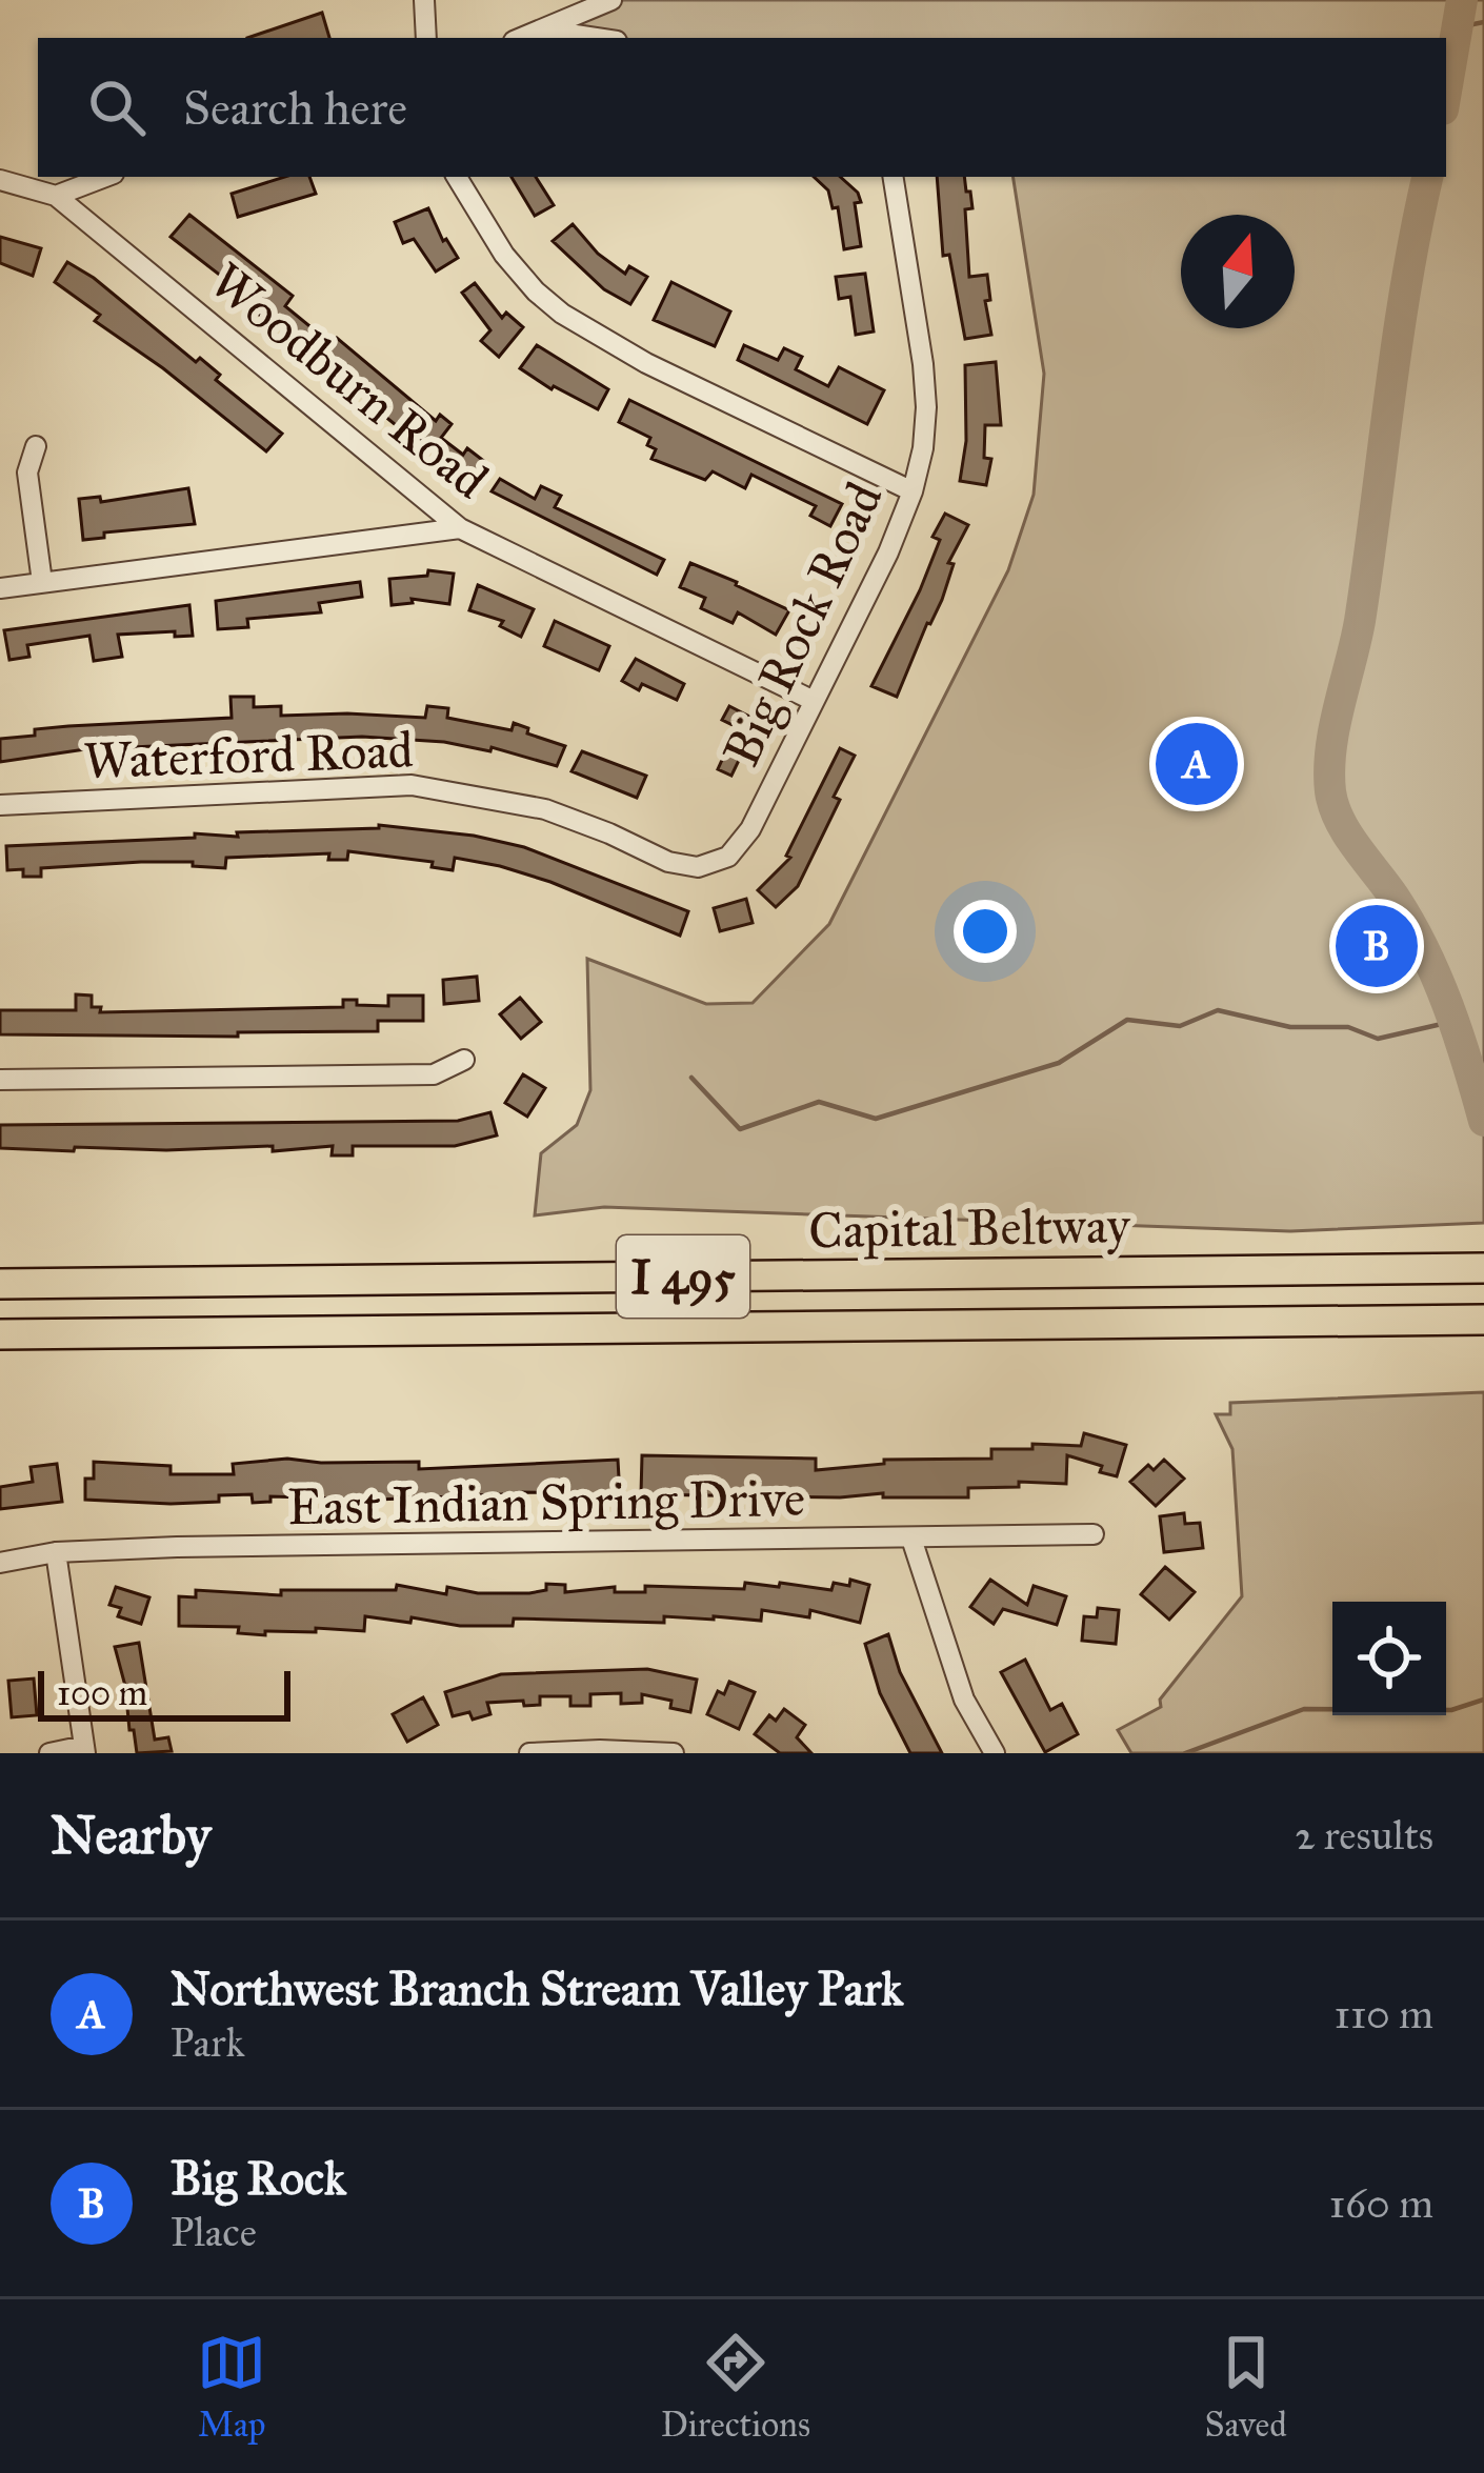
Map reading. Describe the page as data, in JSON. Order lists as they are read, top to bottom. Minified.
{"streets":{"highway":["Capital Beltway","I 495"],"street":["Woodburn Road","Big Rock Road","Waterford Road","East Indian Spring Drive"]},"crossings":[["Woodburn Road","Big Rock Road"],["Big Rock Road","Waterford Road"]],"scale_bar":"100 m","north":"top","page":{"search":"Search here","pins":["A","B"],"scale":"100 m","heading":["Nearby","2 results"],"list":[{"mark":"A","name":"Northwest Branch Stream Valley Park","note":"Park","value":"110 m"},{"mark":"B","name":"Big Rock","note":"Place","value":"160 m"}],"nav":["Map","Directions","Saved"]}}
